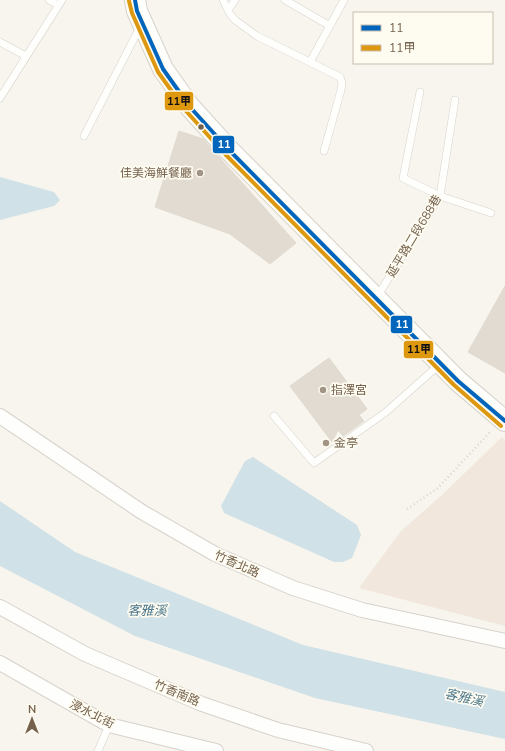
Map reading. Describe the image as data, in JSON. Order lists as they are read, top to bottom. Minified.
{"streets":{"street":["竹香北路","竹香南路","浸水北街"],"lane":["延平路二段688巷"]},"water":["客雅溪"],"places":["佳美海鮮餐廳","指澤宮","金亭"],"lines":["transit line 11","transit line 11甲"],"legend":["11","11甲"],"north":"top"}
